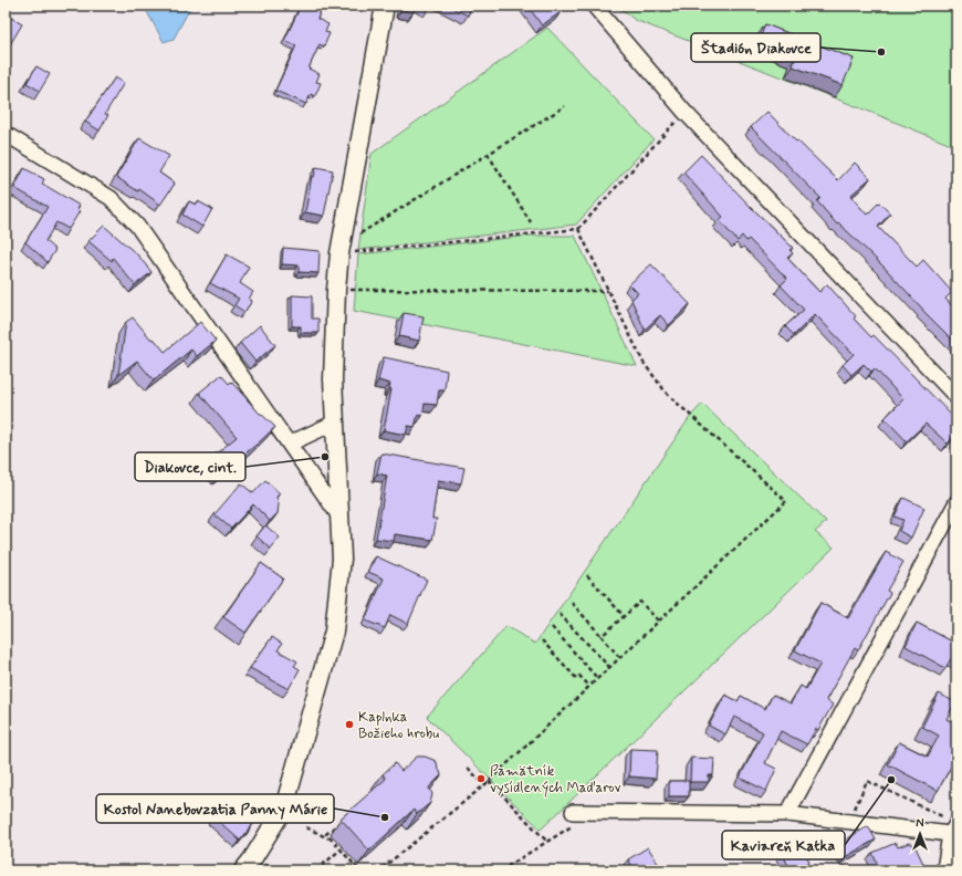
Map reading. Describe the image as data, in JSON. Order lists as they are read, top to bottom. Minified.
{"places":["Štadión Diakovce","Diakovce, cint.","Kaplnka Božieho hrobu","Pamätník vysídlených Maďarov","Kaviareň Katka","Kostol Nanebovzatia Panny Márie"],"north":"top"}
